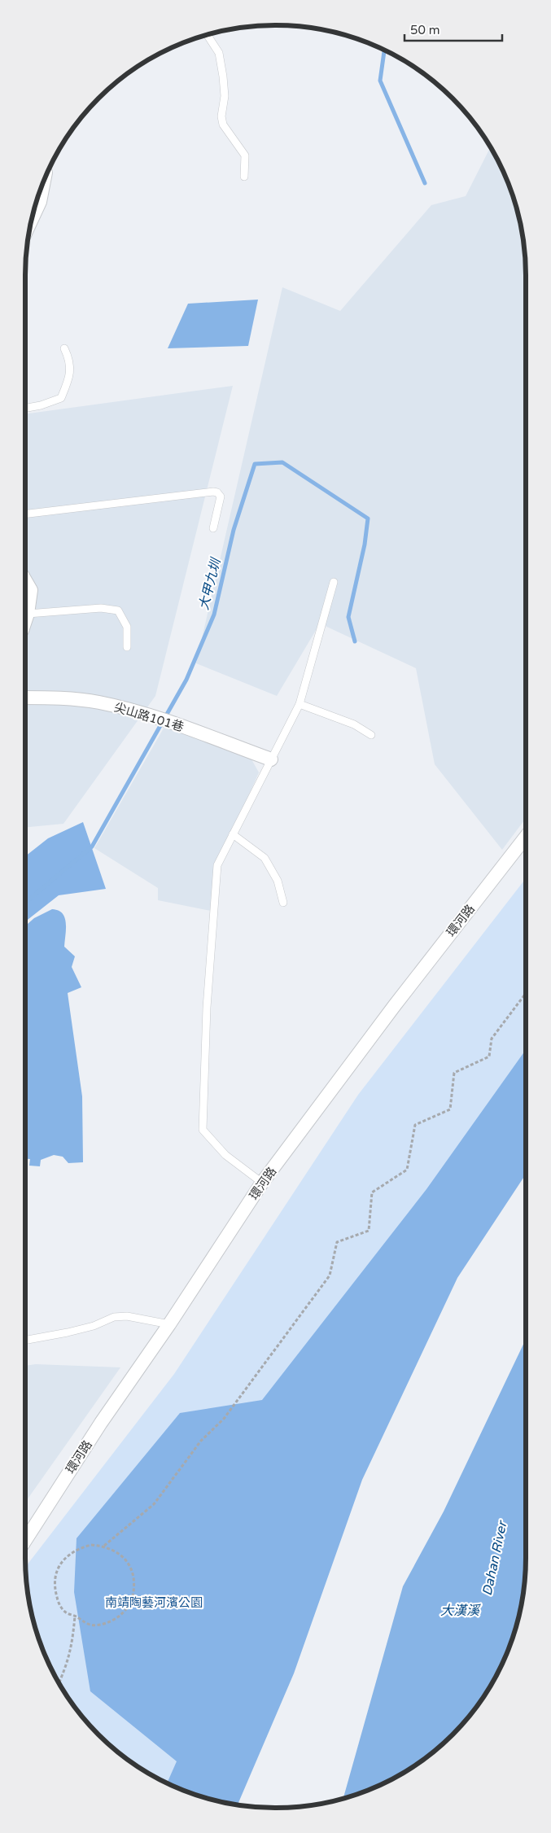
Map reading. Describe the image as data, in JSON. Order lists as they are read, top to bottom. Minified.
{"streets":{"street":["尖山路101巷","環河路"]},"water":["大甲九圳","Dahan River","大漢溪"],"parks":["南靖陶藝河濱公園"],"scale_bar":"50 m"}
